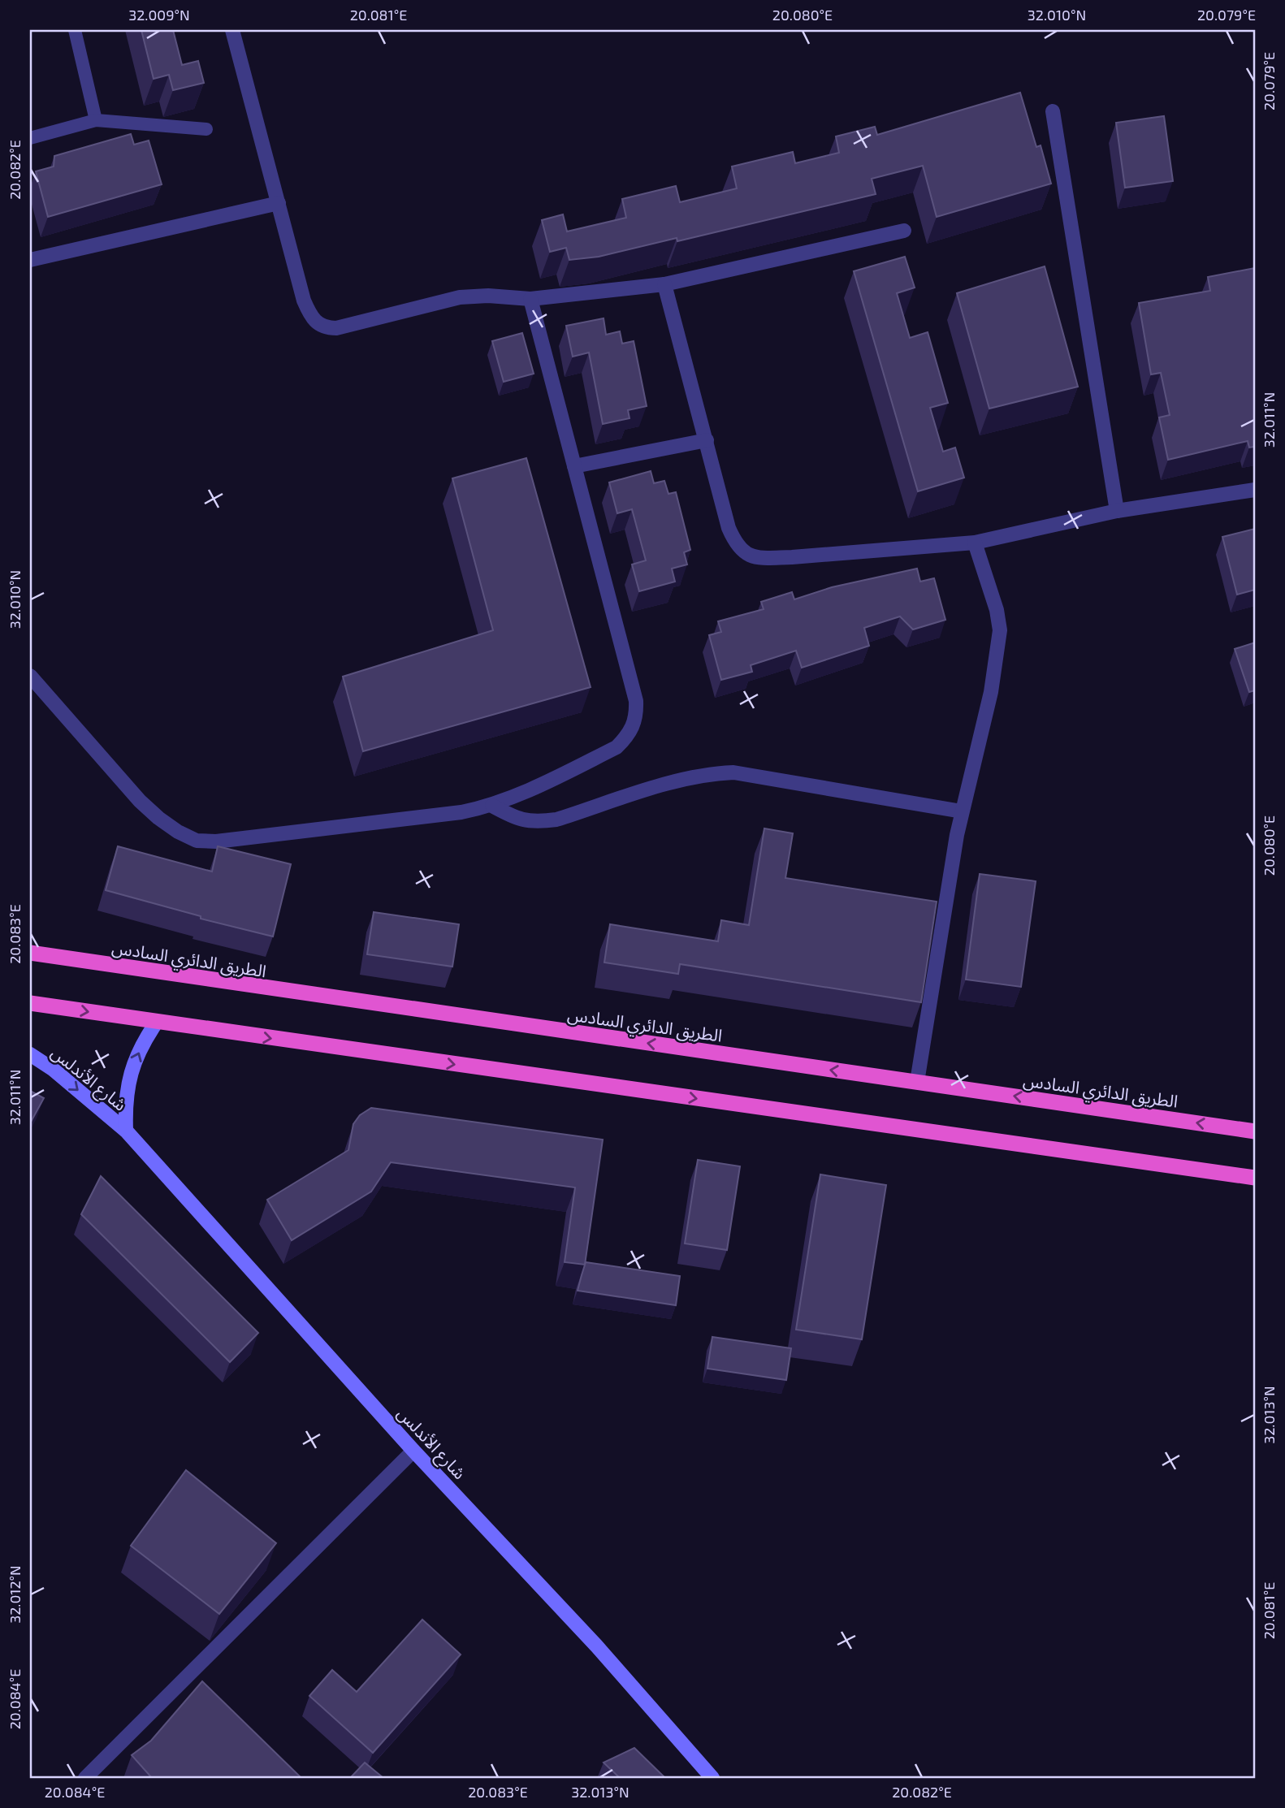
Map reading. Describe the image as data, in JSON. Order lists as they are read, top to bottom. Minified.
{"streets":{"highway":["الطريق الدائري السادس"],"main road":["شارع الأندلس"]},"coordinates":["32.009°N","20.081°E","20.080°E","32.010°N","20.079°E","20.082°E","32.011°N","20.083°E","32.013°N","32.012°N","20.084°E"]}
